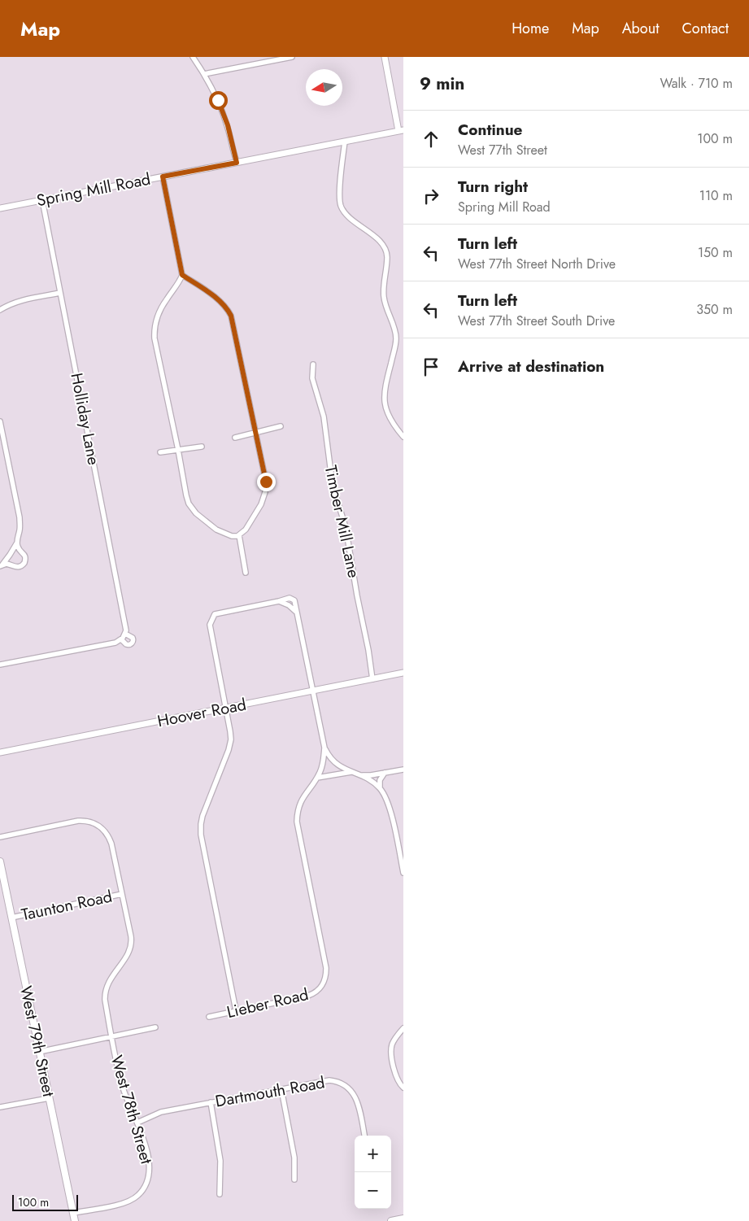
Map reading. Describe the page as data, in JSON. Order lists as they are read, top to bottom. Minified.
{"streets":{"main road":["West 79th Street"],"street":["Spring Mill Road","Holliday Lane","Timber Mill Lane","Hoover Road","Taunton Road","Lieber Road","Dartmouth Road","West 78th Street"]},"crossings":[["Spring Mill Road","Holliday Lane"],["Timber Mill Lane","Hoover Road"],["Taunton Road","West 79th Street"],["Taunton Road","West 78th Street"],["West 79th Street","West 78th Street"],["Dartmouth Road","West 78th Street"]],"scale_bar":"100 m","north":"left","page":{"header":"Map","nav":["Home","Map","About","Contact"],"heading":["9 min","Walk · 710 m"],"list":[["Continue","West 77th Street","100 m"],["Turn right","Spring Mill Road","110 m"],["Turn left","West 77th Street North Drive","150 m"],["Turn left","West 77th Street South Drive","350 m"],"Arrive at destination"],"map_buttons":["+","−"],"scale":"100 m"}}
